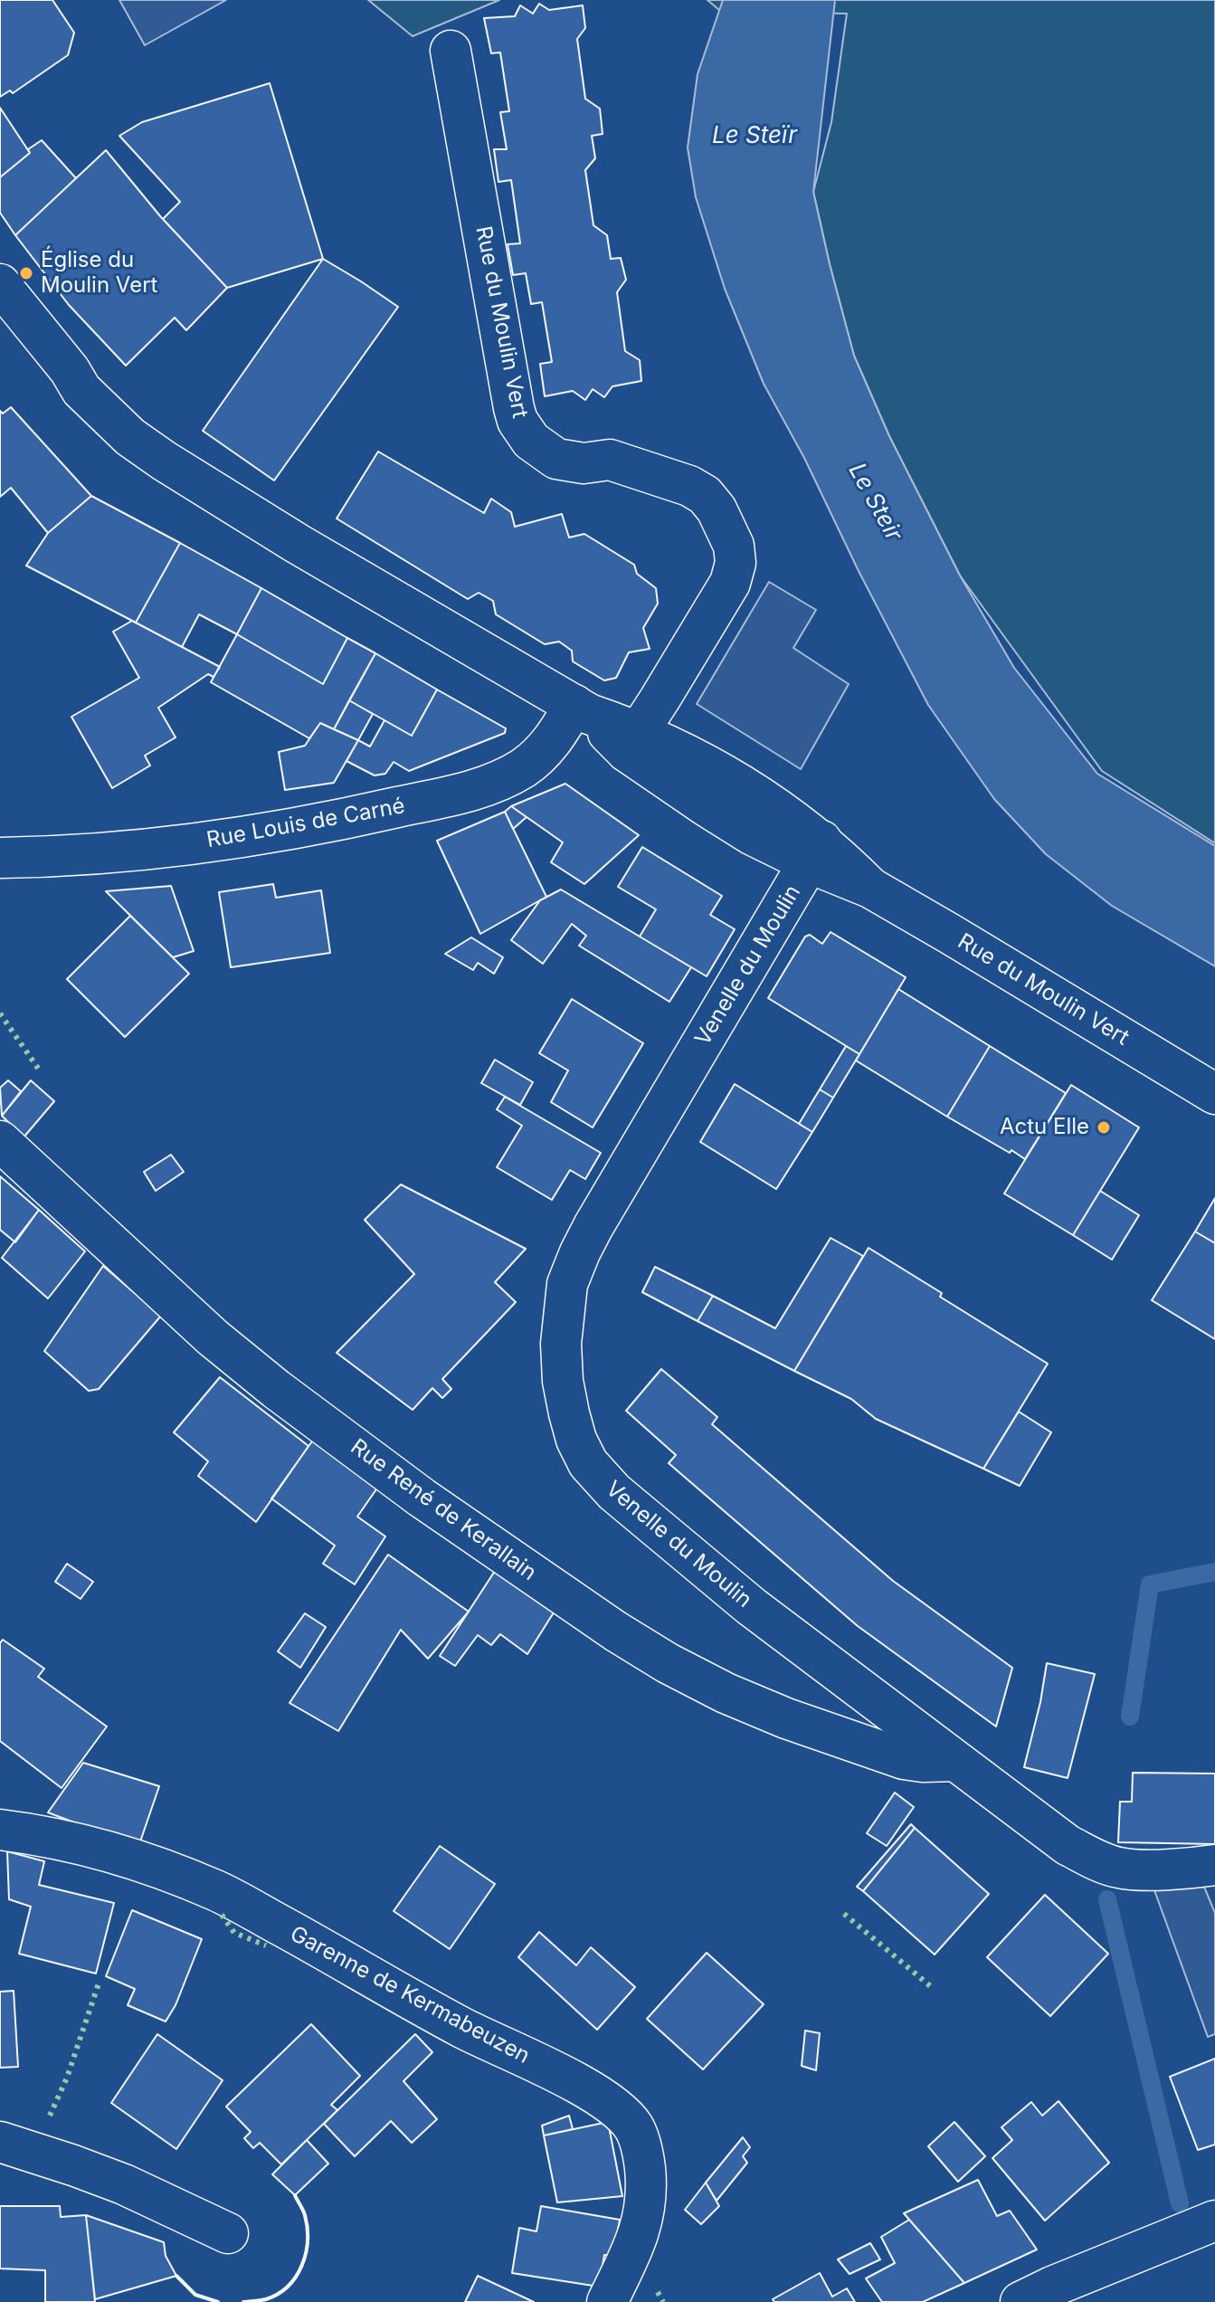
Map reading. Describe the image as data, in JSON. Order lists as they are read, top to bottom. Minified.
{"streets":{"street":["Rue du Moulin Vert","Rue Louis de Carné","Venelle du Moulin","Rue René de Kerallain","Garenne de Kermabeuzen"]},"crossings":[["Rue du Moulin Vert","Rue Louis de Carné"],["Rue du Moulin Vert","Venelle du Moulin"],["Venelle du Moulin","Rue René de Kerallain"]],"water":["Le Steïr","Le Steir"],"places":["Église du Moulin Vert","Actu Elle"]}
